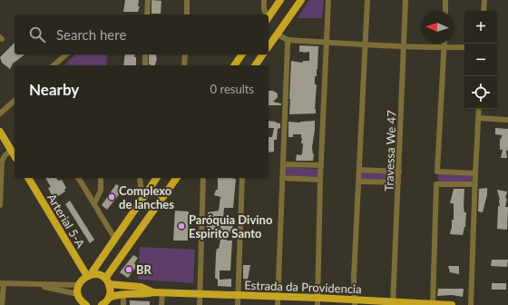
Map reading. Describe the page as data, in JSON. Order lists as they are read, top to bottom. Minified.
{"streets":{"main road":["Arterial 5-A","Estrada da Providencia"],"street":["Travessa We 47"]},"crossings":[["Travessa We 47","Estrada da Providencia"],["Arterial 5-A","Estrada da Providencia"]],"places":["Complexo de lanches","Paróquia Divino Espirito Santo","BR"],"north":"left","page":{"map_buttons":["+","−"],"search":"Search here","heading":["Nearby","0 results"]}}
